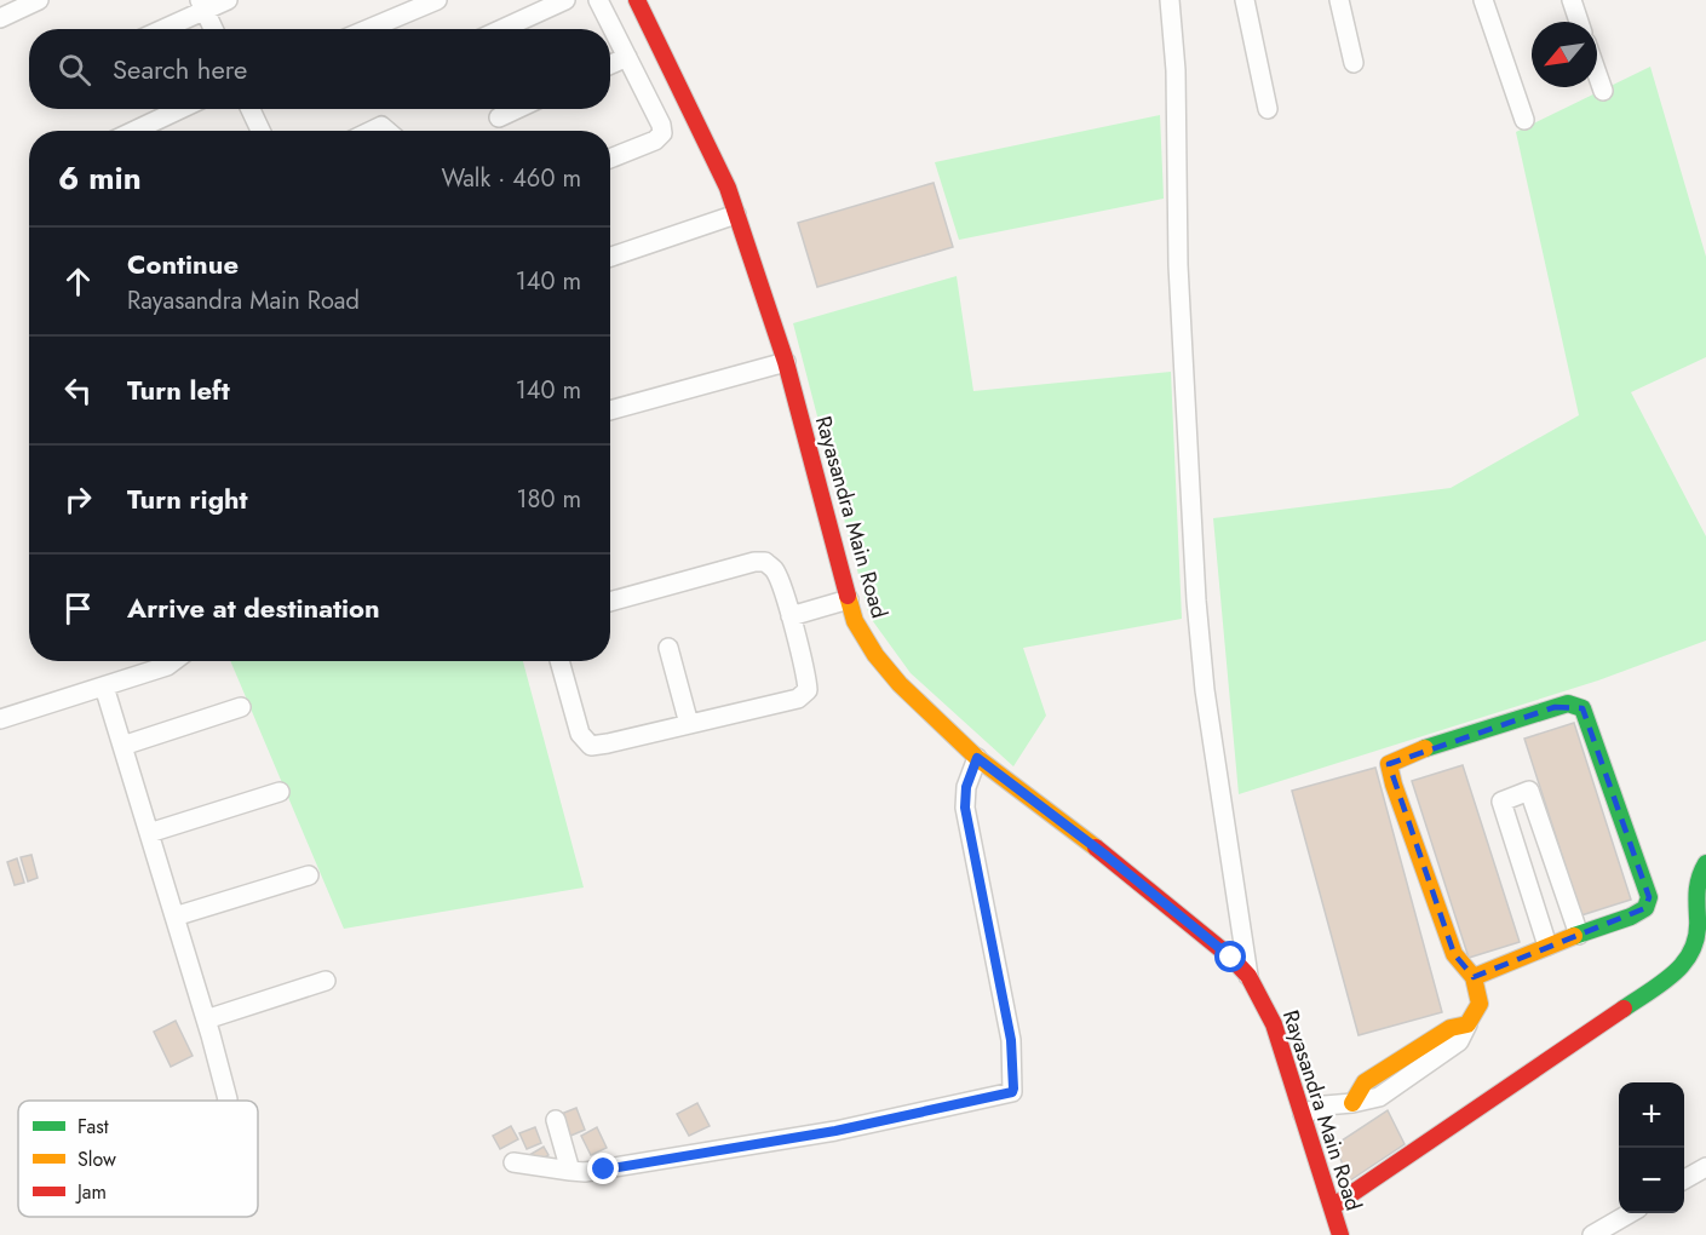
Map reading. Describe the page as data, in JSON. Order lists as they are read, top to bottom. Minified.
{"streets":{"street":["Rayasandra Main Road"]},"legend":["Fast","Slow","Jam"],"north":"bottom left","page":{"search":"Search here","heading":["6 min","Walk · 460 m"],"list":[["Continue","Rayasandra Main Road","140 m"],["Turn left","140 m"],["Turn right","180 m"],"Arrive at destination"],"map_buttons":["+","−"]}}
